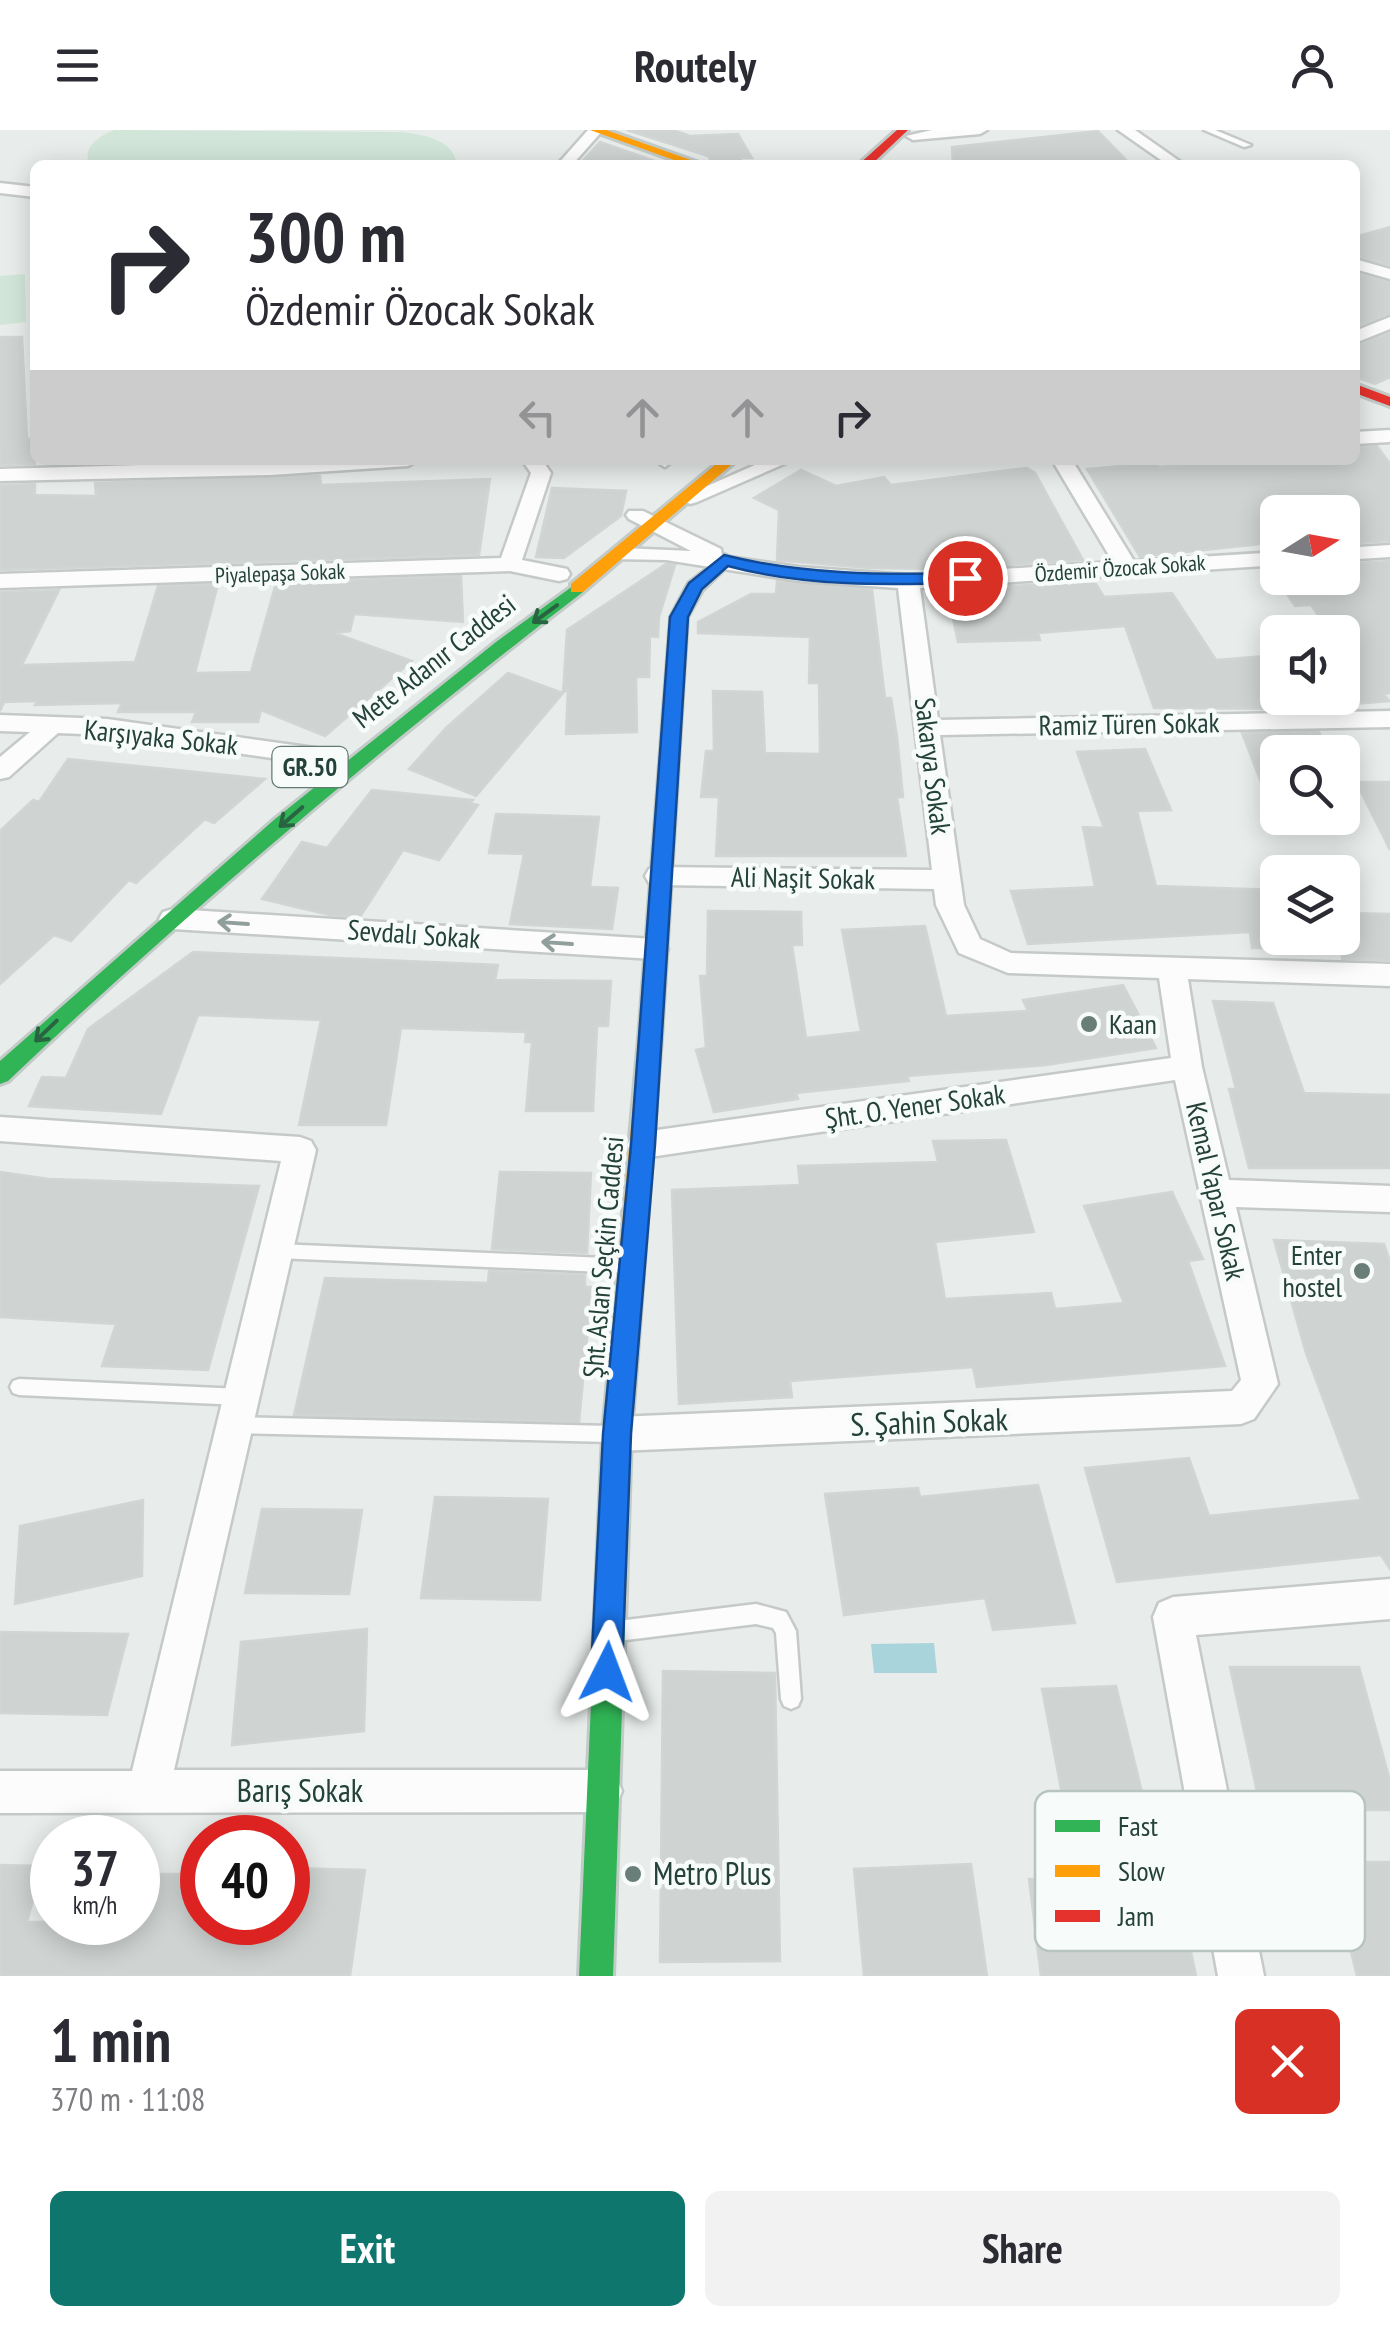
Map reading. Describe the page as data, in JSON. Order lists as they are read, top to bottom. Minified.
{"streets":{"main road":["Mete Adanır Caddesi","GR.50","Şht. Aslan Seçkin Caddesi"],"street":["Özdemir Özocak Sokak","Piyalepaşa Sokak","Ramiz Türen Sokak","Karşıyaka Sokak","Sakarya Sokak","Ali Naşit Sokak","Sevdalı Sokak","Şht. O. Yener Sokak","Kemal Yapar Sokak","S. Şahin Sokak","Barış Sokak"]},"crossings":[["Özdemir Özocak Sokak","Mete Adanır Caddesi"],["Özdemir Özocak Sokak","Sakarya Sokak"],["Özdemir Özocak Sokak","Şht. Aslan Seçkin Caddesi"],["Piyalepaşa Sokak","Mete Adanır Caddesi"],["Mete Adanır Caddesi","Sevdalı Sokak"],["Ramiz Türen Sokak","Sakarya Sokak"],["Karşıyaka Sokak","GR.50"],["Sakarya Sokak","Ali Naşit Sokak"],["Sakarya Sokak","Kemal Yapar Sokak"],["Ali Naşit Sokak","Şht. Aslan Seçkin Caddesi"],["Sevdalı Sokak","Şht. Aslan Seçkin Caddesi"],["Şht. O. Yener Sokak","Kemal Yapar Sokak"],["Şht. O. Yener Sokak","Şht. Aslan Seçkin Caddesi"],["Kemal Yapar Sokak","S. Şahin Sokak"],["Şht. Aslan Seçkin Caddesi","S. Şahin Sokak"],["Şht. Aslan Seçkin Caddesi","Barış Sokak"]],"one_way":["Mete Adanır Caddesi","Sevdalı Sokak"],"places":["Kaan","Enter hostel","Metro Plus"],"legend":["Fast","Slow","Jam"],"north":"right","page":{"header":"Routely","turn":["300 m","Özdemir Özocak Sokak"],"speed":"37 km/h","limit":"40","heading":["1 min","370 m · 11:08"],"buttons":["Exit","Share"]}}
